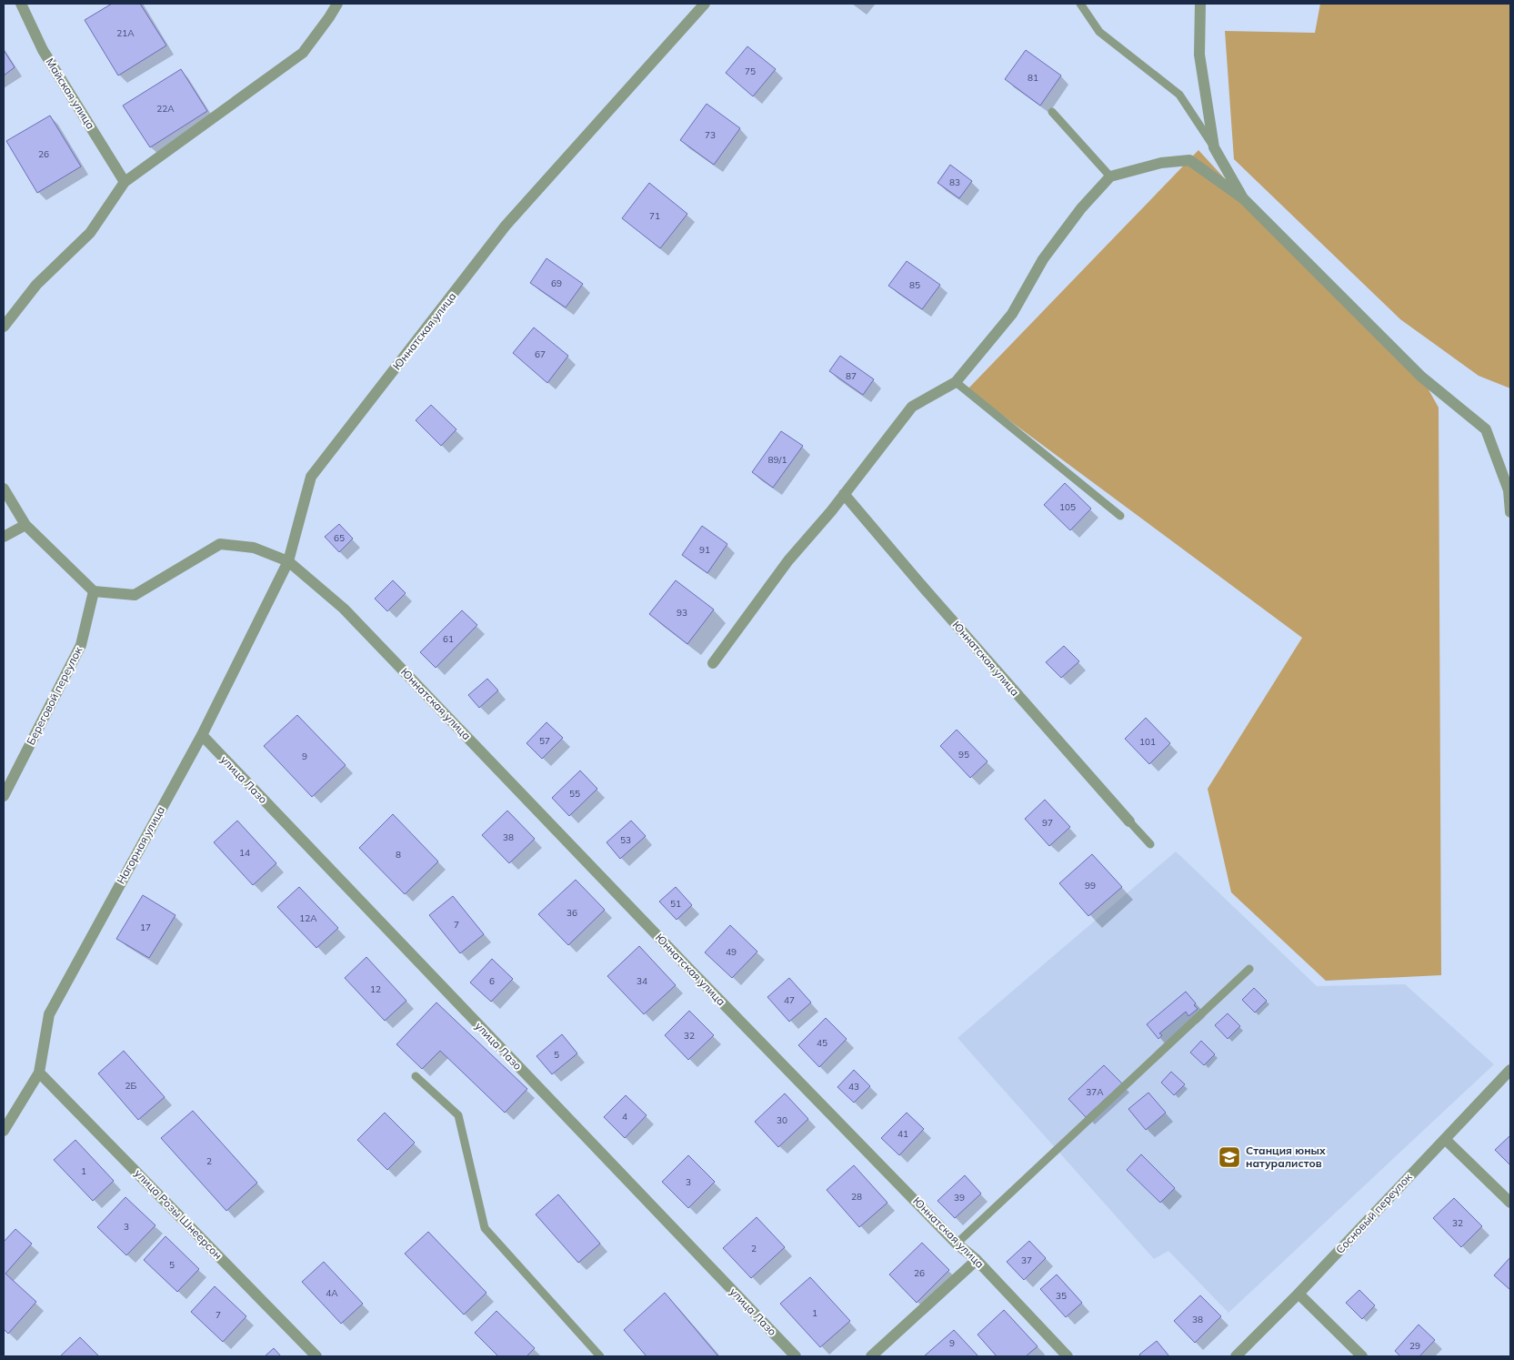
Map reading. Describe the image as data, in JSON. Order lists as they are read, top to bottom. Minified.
{"streets":{"street":["Майская улица","Юннатская улица","Береговой переулок","улица Лазо","Нагорная улица","Сосновый переулок","улица Розы Шнеерсон"]},"crossings":[["Юннатская улица","Нагорная улица"],["улица Лазо","Нагорная улица"],["Нагорная улица","улица Розы Шнеерсон"]],"places":{"school or university":["Станция юных натуралистов"]},"house_numbers":["21А","75","81","22А","73","26","83","71","69","85","67","87","89/1","105","65","91","93","61","57","101","95","9","55","97","38","53","14","8","99","51","36","12А","7","17","49","6","34","12","47","32","45","5","2Б","43","37А","4","30","41","2","1","3","28","39","32","3","2","37","5","26","4А","35","1","7","38","9","29"]}
